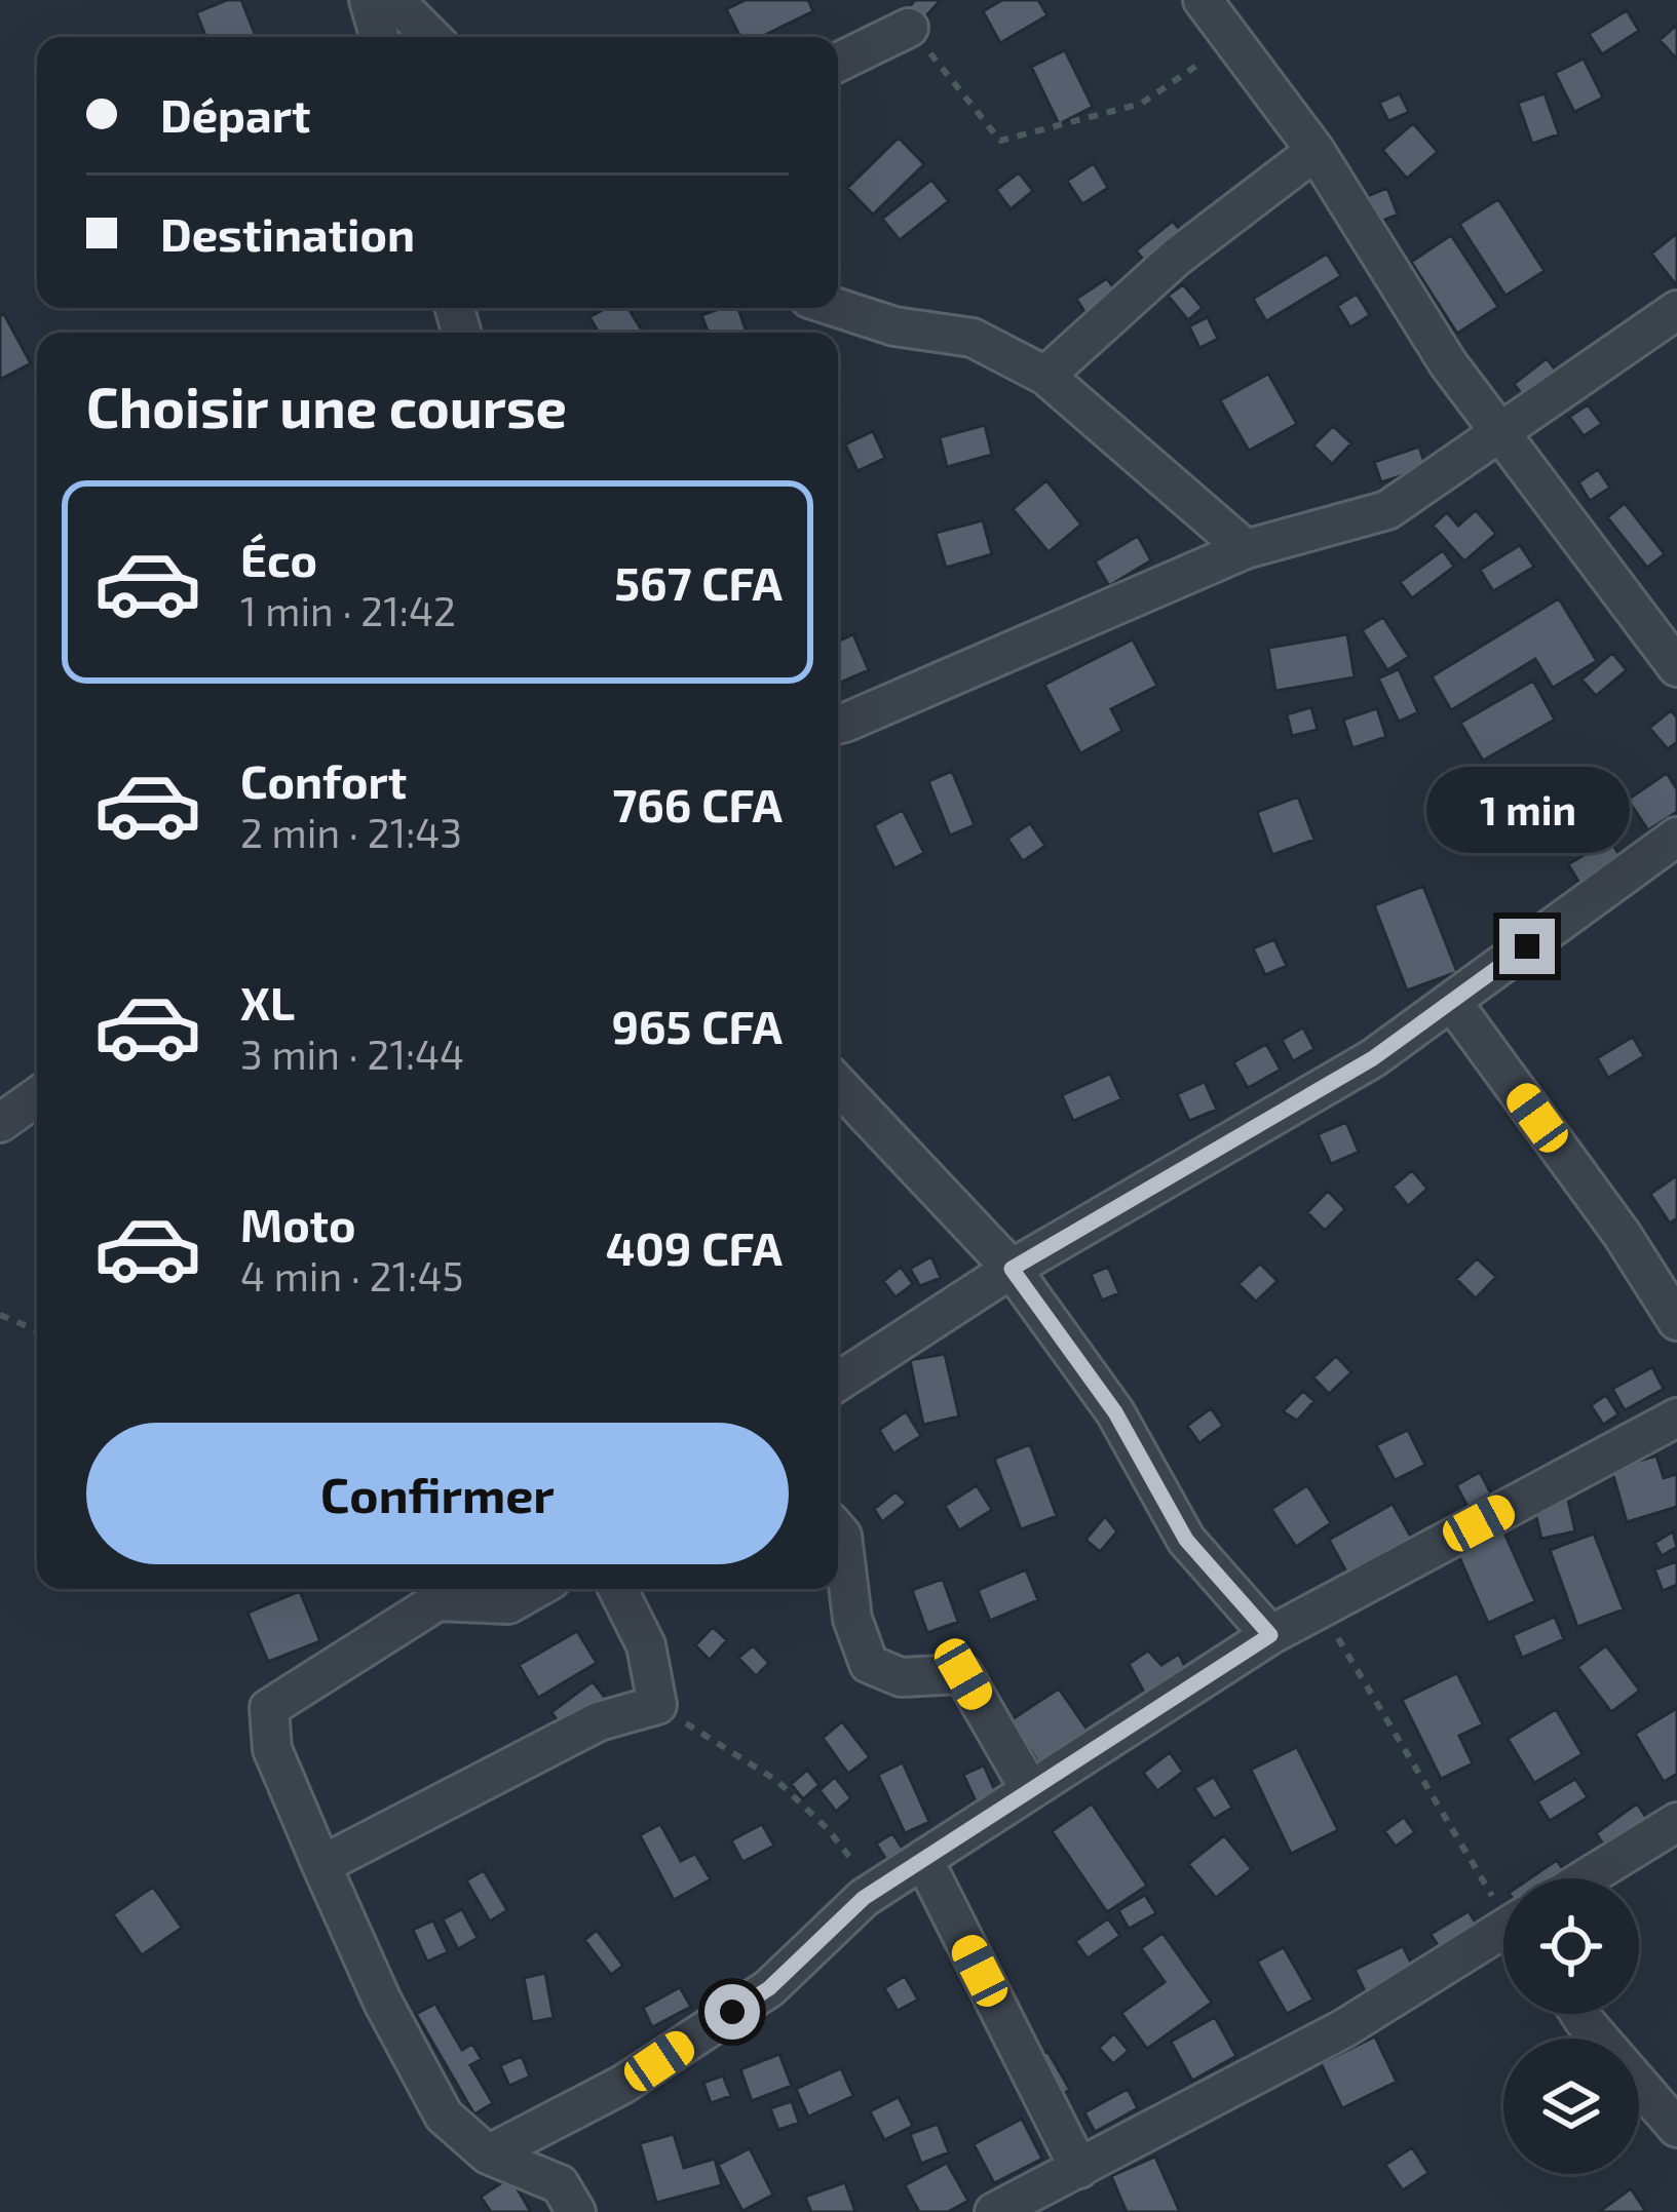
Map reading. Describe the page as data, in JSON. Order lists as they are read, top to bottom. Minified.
{"page":{"banner":["Départ","Destination"],"heading":"Choisir une course","list":[{"name":"Éco","note":"1 min · 21:42","value":"567 CFA"},{"name":"Confort","note":"2 min · 21:43","value":"766 CFA"},{"name":"XL","note":"3 min · 21:44","value":"965 CFA"},{"name":"Moto","note":"4 min · 21:45","value":"409 CFA"}],"bubble":"1 min","buttons":"Confirmer"}}
